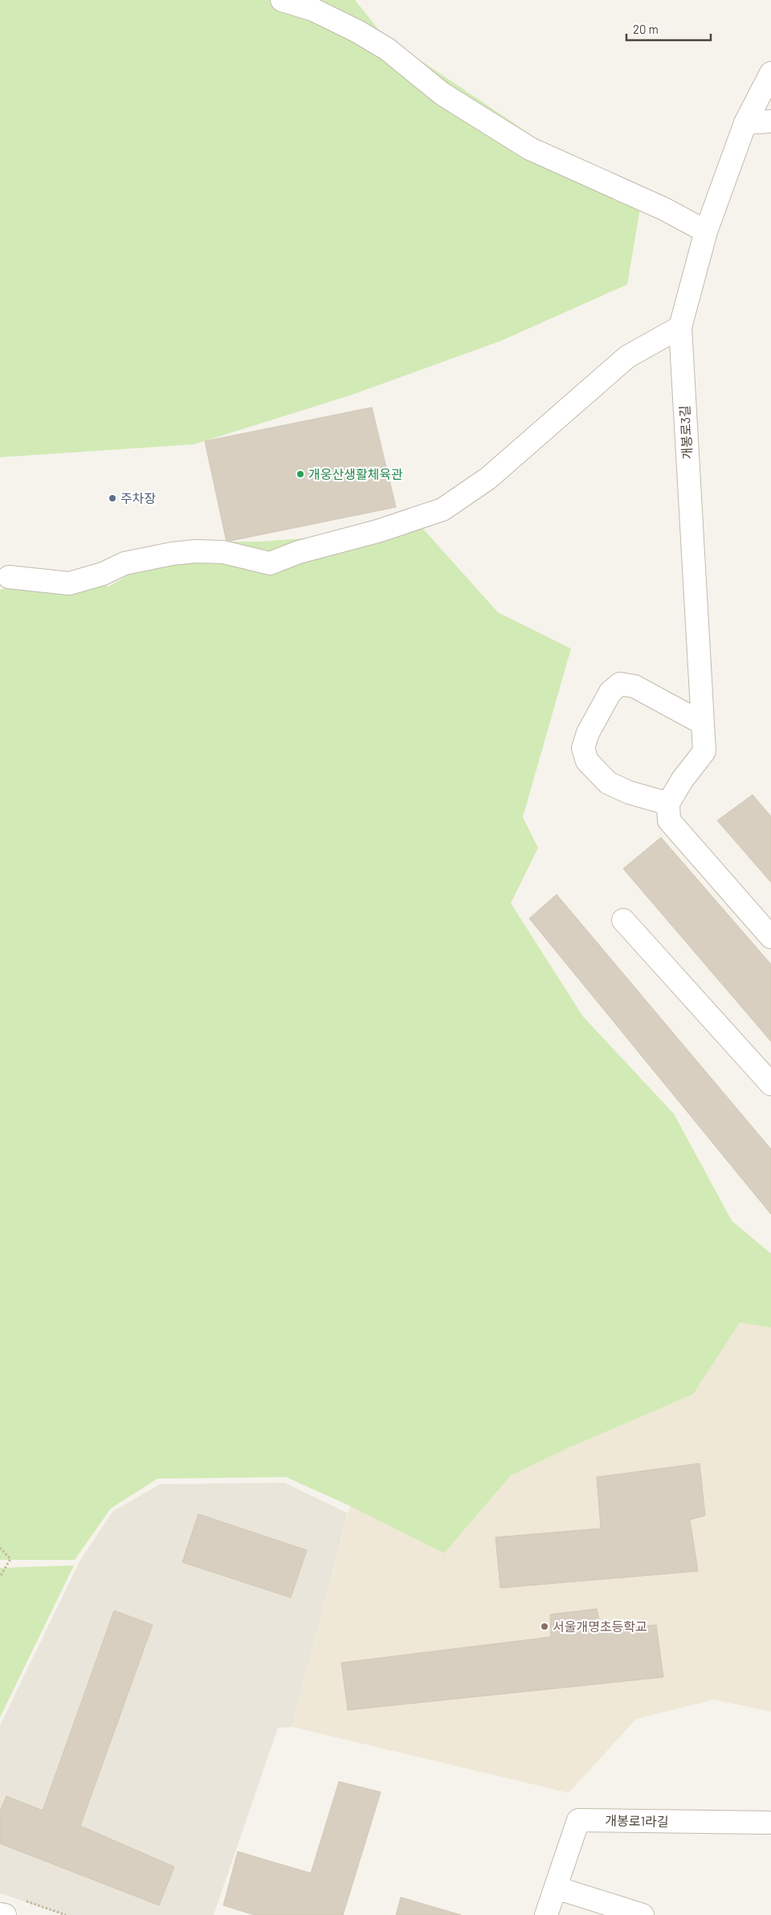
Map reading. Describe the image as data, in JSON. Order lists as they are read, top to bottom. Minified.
{"streets":{"street":["개봉로3길","개봉로1라길"]},"places":["개웅산생활체육관","주차장","서울개명초등학교"],"scale_bar":"20 m"}
